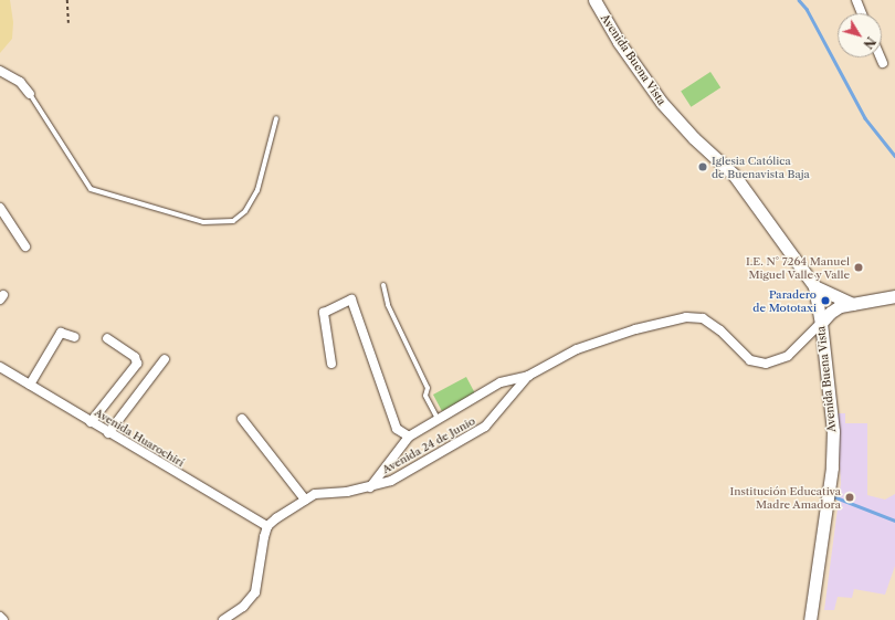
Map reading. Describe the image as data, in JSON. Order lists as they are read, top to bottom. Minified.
{"streets":{"street":["Avenida Buena Vista","Avenida Huarochirí","Avenida 24 de Junio"]},"crossings":[["Avenida Buena Vista","Avenida 24 de Junio"],["Avenida Huarochirí","Avenida 24 de Junio"]],"places":["Iglesia Católica de Buenavista Baja","I.E. N° 7264 Manuel Miguel Valle y Valle","Paradero de Mototaxi","Institución Educativa Madre Amadora"],"north":"bottom right"}
